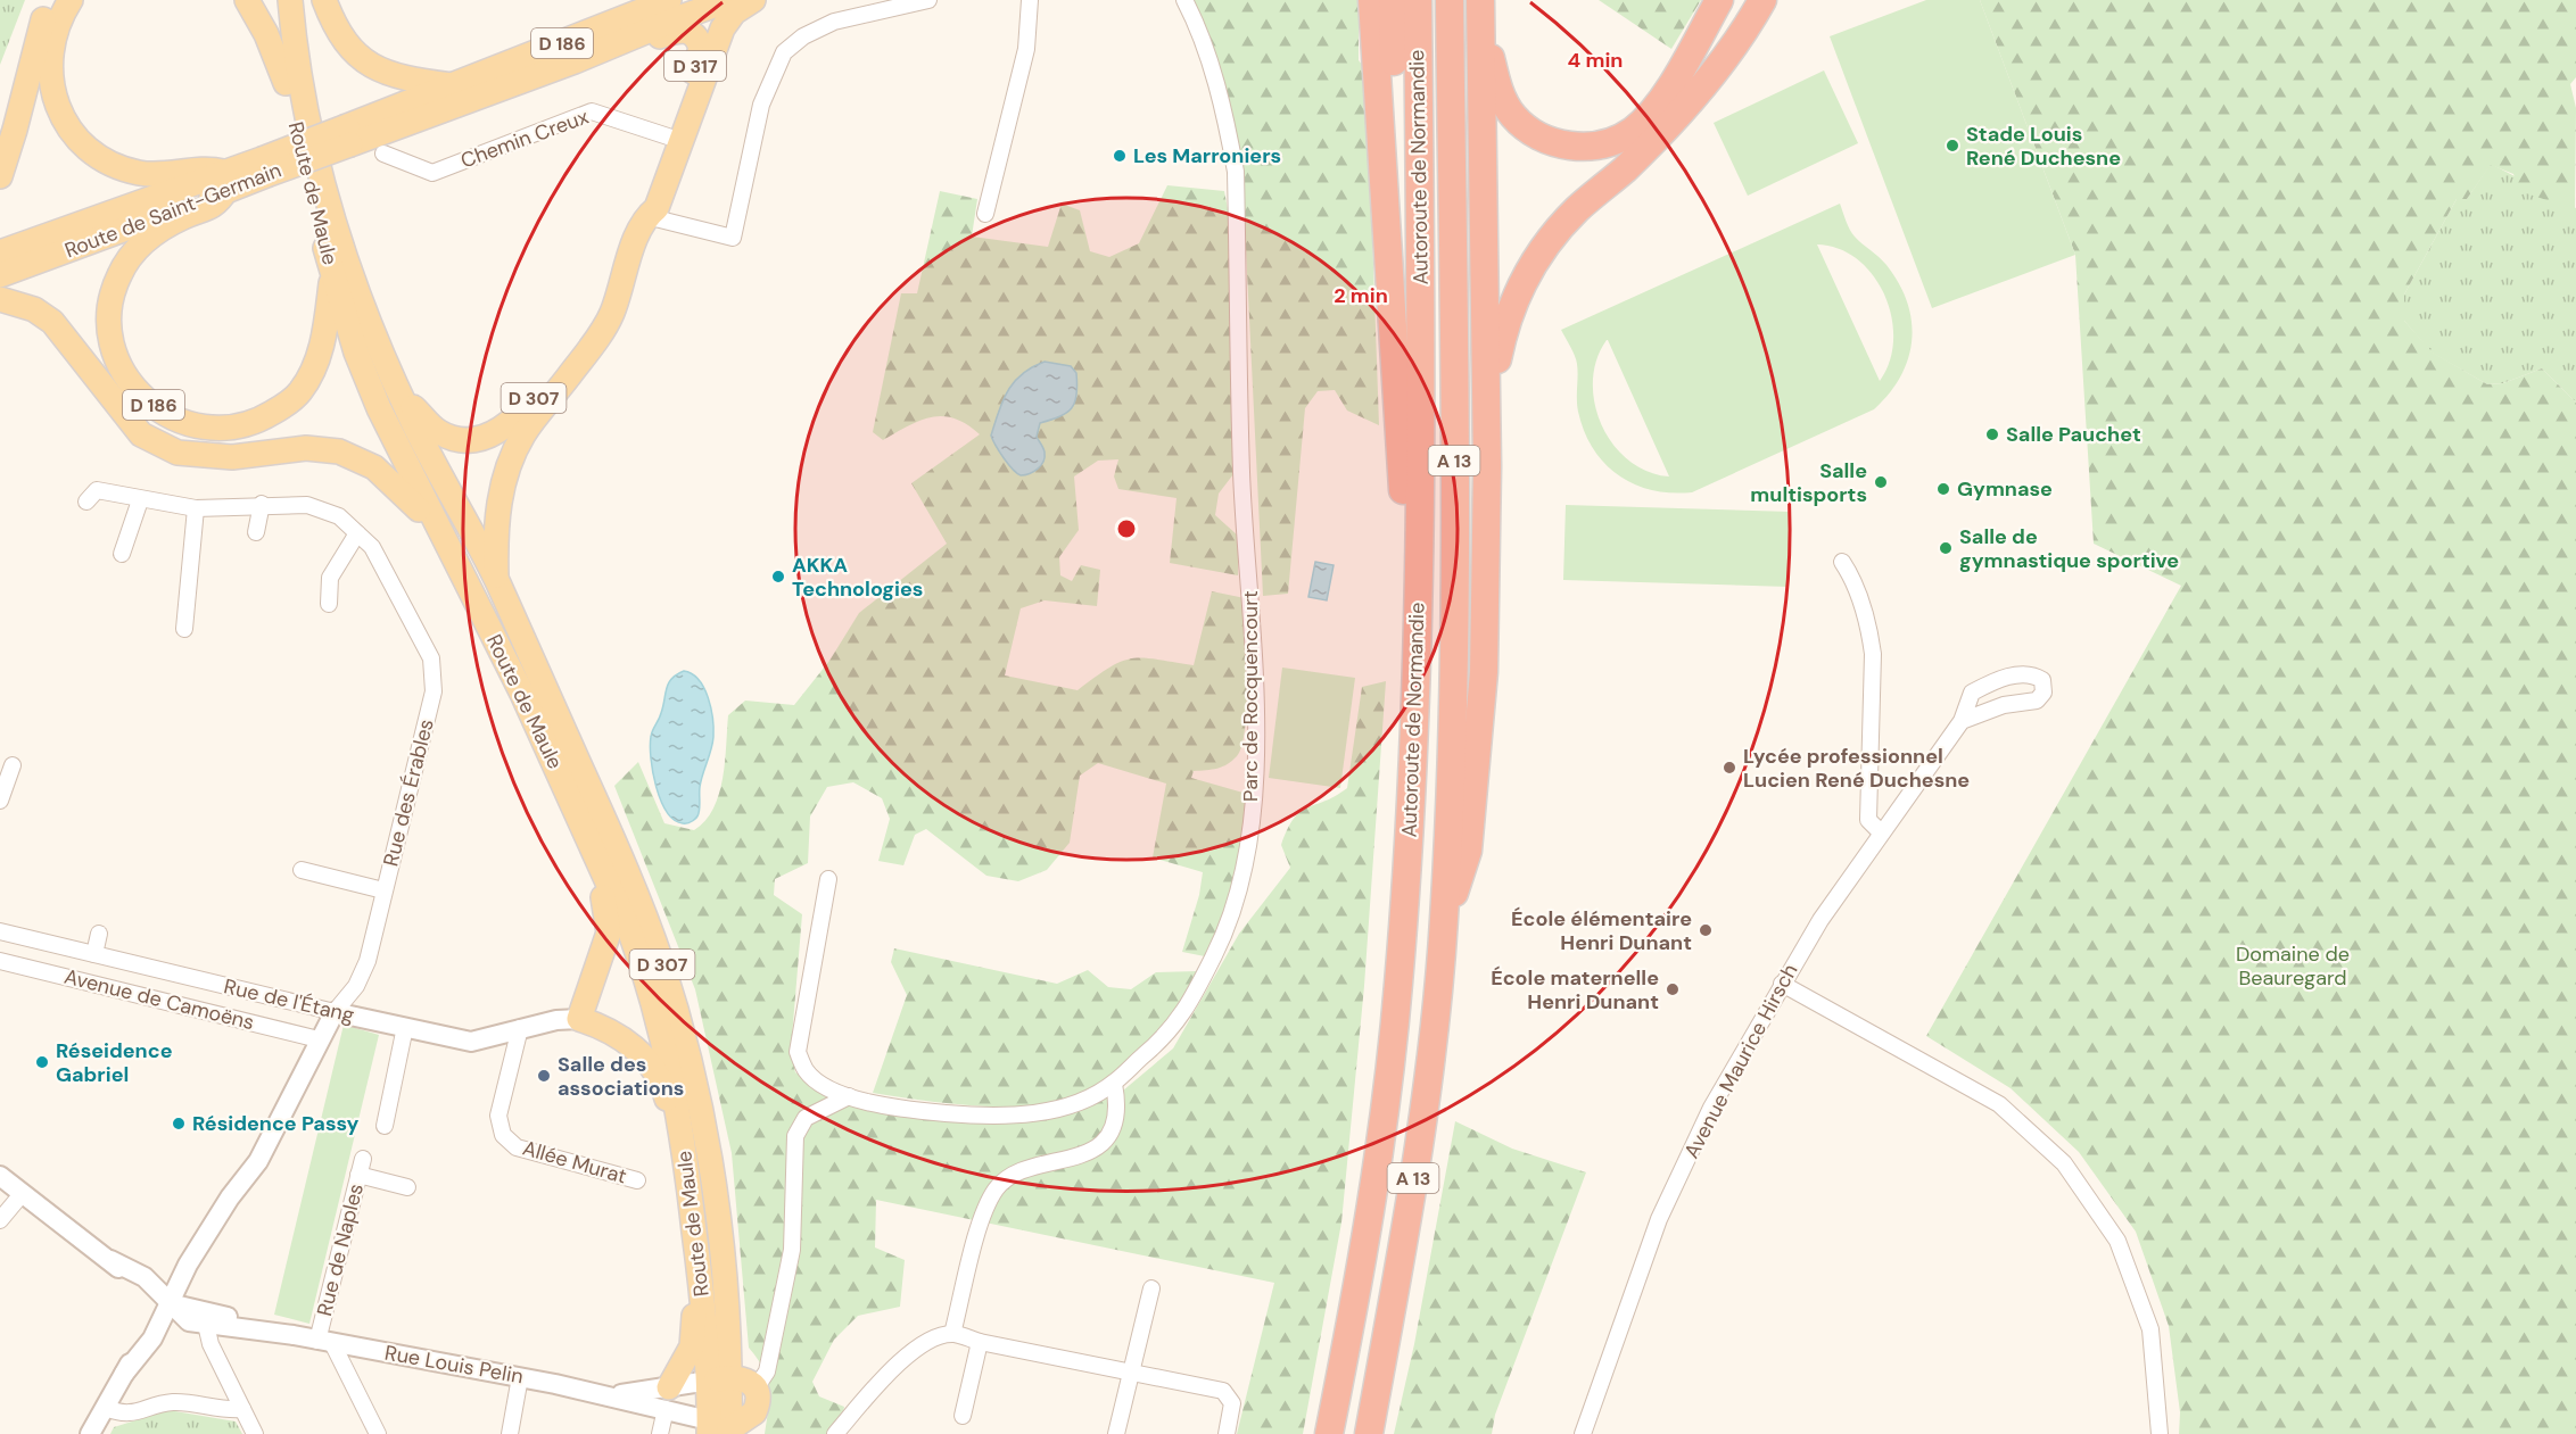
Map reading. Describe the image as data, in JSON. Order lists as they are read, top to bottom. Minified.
{"streets":{"highway":["Autoroute de Normandie","A 13"],"main road":["D 186","D 317","Route de Maule","Route de Saint-Germain","D 307"],"street":["Chemin Creux","Parc de Rocquencourt","Rue des Érables","Avenue de Camoëns","Rue de l'Étang","Avenue Maurice Hirsch","Allée Murat","Rue de Naples","Rue Louis Pelin"]},"crossings":[["D 186","Route de Maule"],["D 186","Route de Saint-Germain"],["D 317","Chemin Creux"],["D 317","Route de Maule"],["D 317","Route de Saint-Germain"],["D 317","D 307"],["Route de Maule","D 307"],["Route de Maule","Rue Louis Pelin"],["D 307","Rue Louis Pelin"],["Rue des Érables","Avenue de Camoëns"],["Rue des Érables","Rue de l'Étang"],["Rue des Érables","Rue Louis Pelin"],["Rue de l'Étang","Allée Murat"],["Rue de Naples","Rue Louis Pelin"]],"parks":["Domaine de Beauregard"],"places":["Stade Louis René Duchesne","Les Marroniers","Salle Pauchet","Salle multisports","Gymnase","Salle de gymnastique sportive","AKKA Technologies","Lycée professionnel Lucien René Duchesne","École élémentaire Henri Dunant","École maternelle Henri Dunant","Réseidence Gabriel","Salle des associations","Résidence Passy"],"rings":["4 min","2 min"]}
